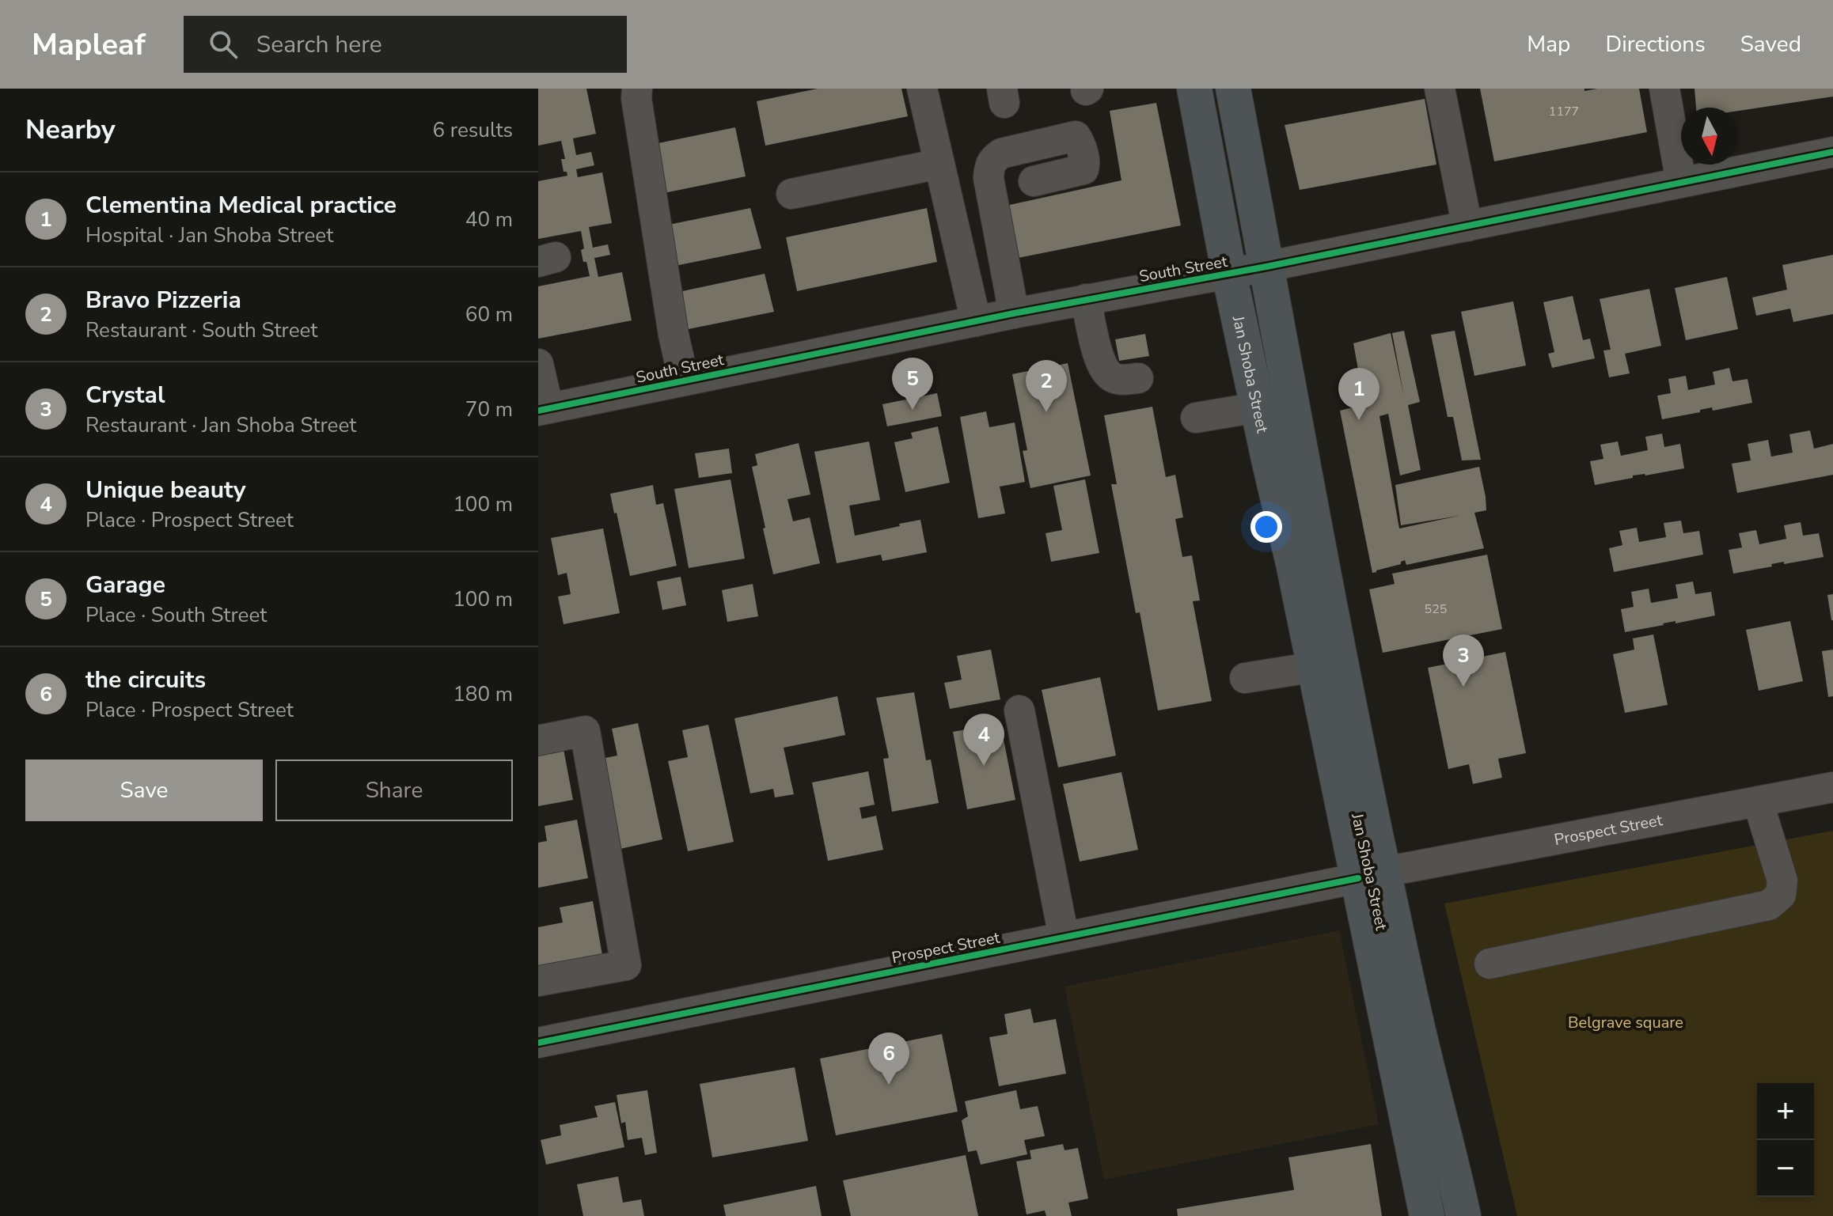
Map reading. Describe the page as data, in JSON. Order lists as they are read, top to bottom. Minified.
{"streets":{"main road":["Jan Shoba Street"],"street":["South Street","Prospect Street"]},"crossings":[["South Street","Jan Shoba Street"],["Jan Shoba Street","Prospect Street"]],"parks":["Belgrave square"],"house_numbers":["1177","525"],"north":"bottom","page":{"header":"Mapleaf","search":"Search here","nav":["Map","Directions","Saved"],"heading":["Nearby","6 results"],"list":[{"mark":"1","name":"Clementina Medical practice","note":"Hospital · Jan Shoba Street","value":"40 m"},{"mark":"2","name":"Bravo Pizzeria","note":"Restaurant · South Street","value":"60 m"},{"mark":"3","name":"Crystal","note":"Restaurant · Jan Shoba Street","value":"70 m"},{"mark":"4","name":"Unique beauty","note":"Place · Prospect Street","value":"100 m"},{"mark":"5","name":"Garage","note":"Place · South Street","value":"100 m"},{"mark":"6","name":"the circuits","note":"Place · Prospect Street","value":"180 m"}],"pins":["5","2","1","3","4","6"],"buttons":["Save","Share"],"map_buttons":["+","−"]}}
